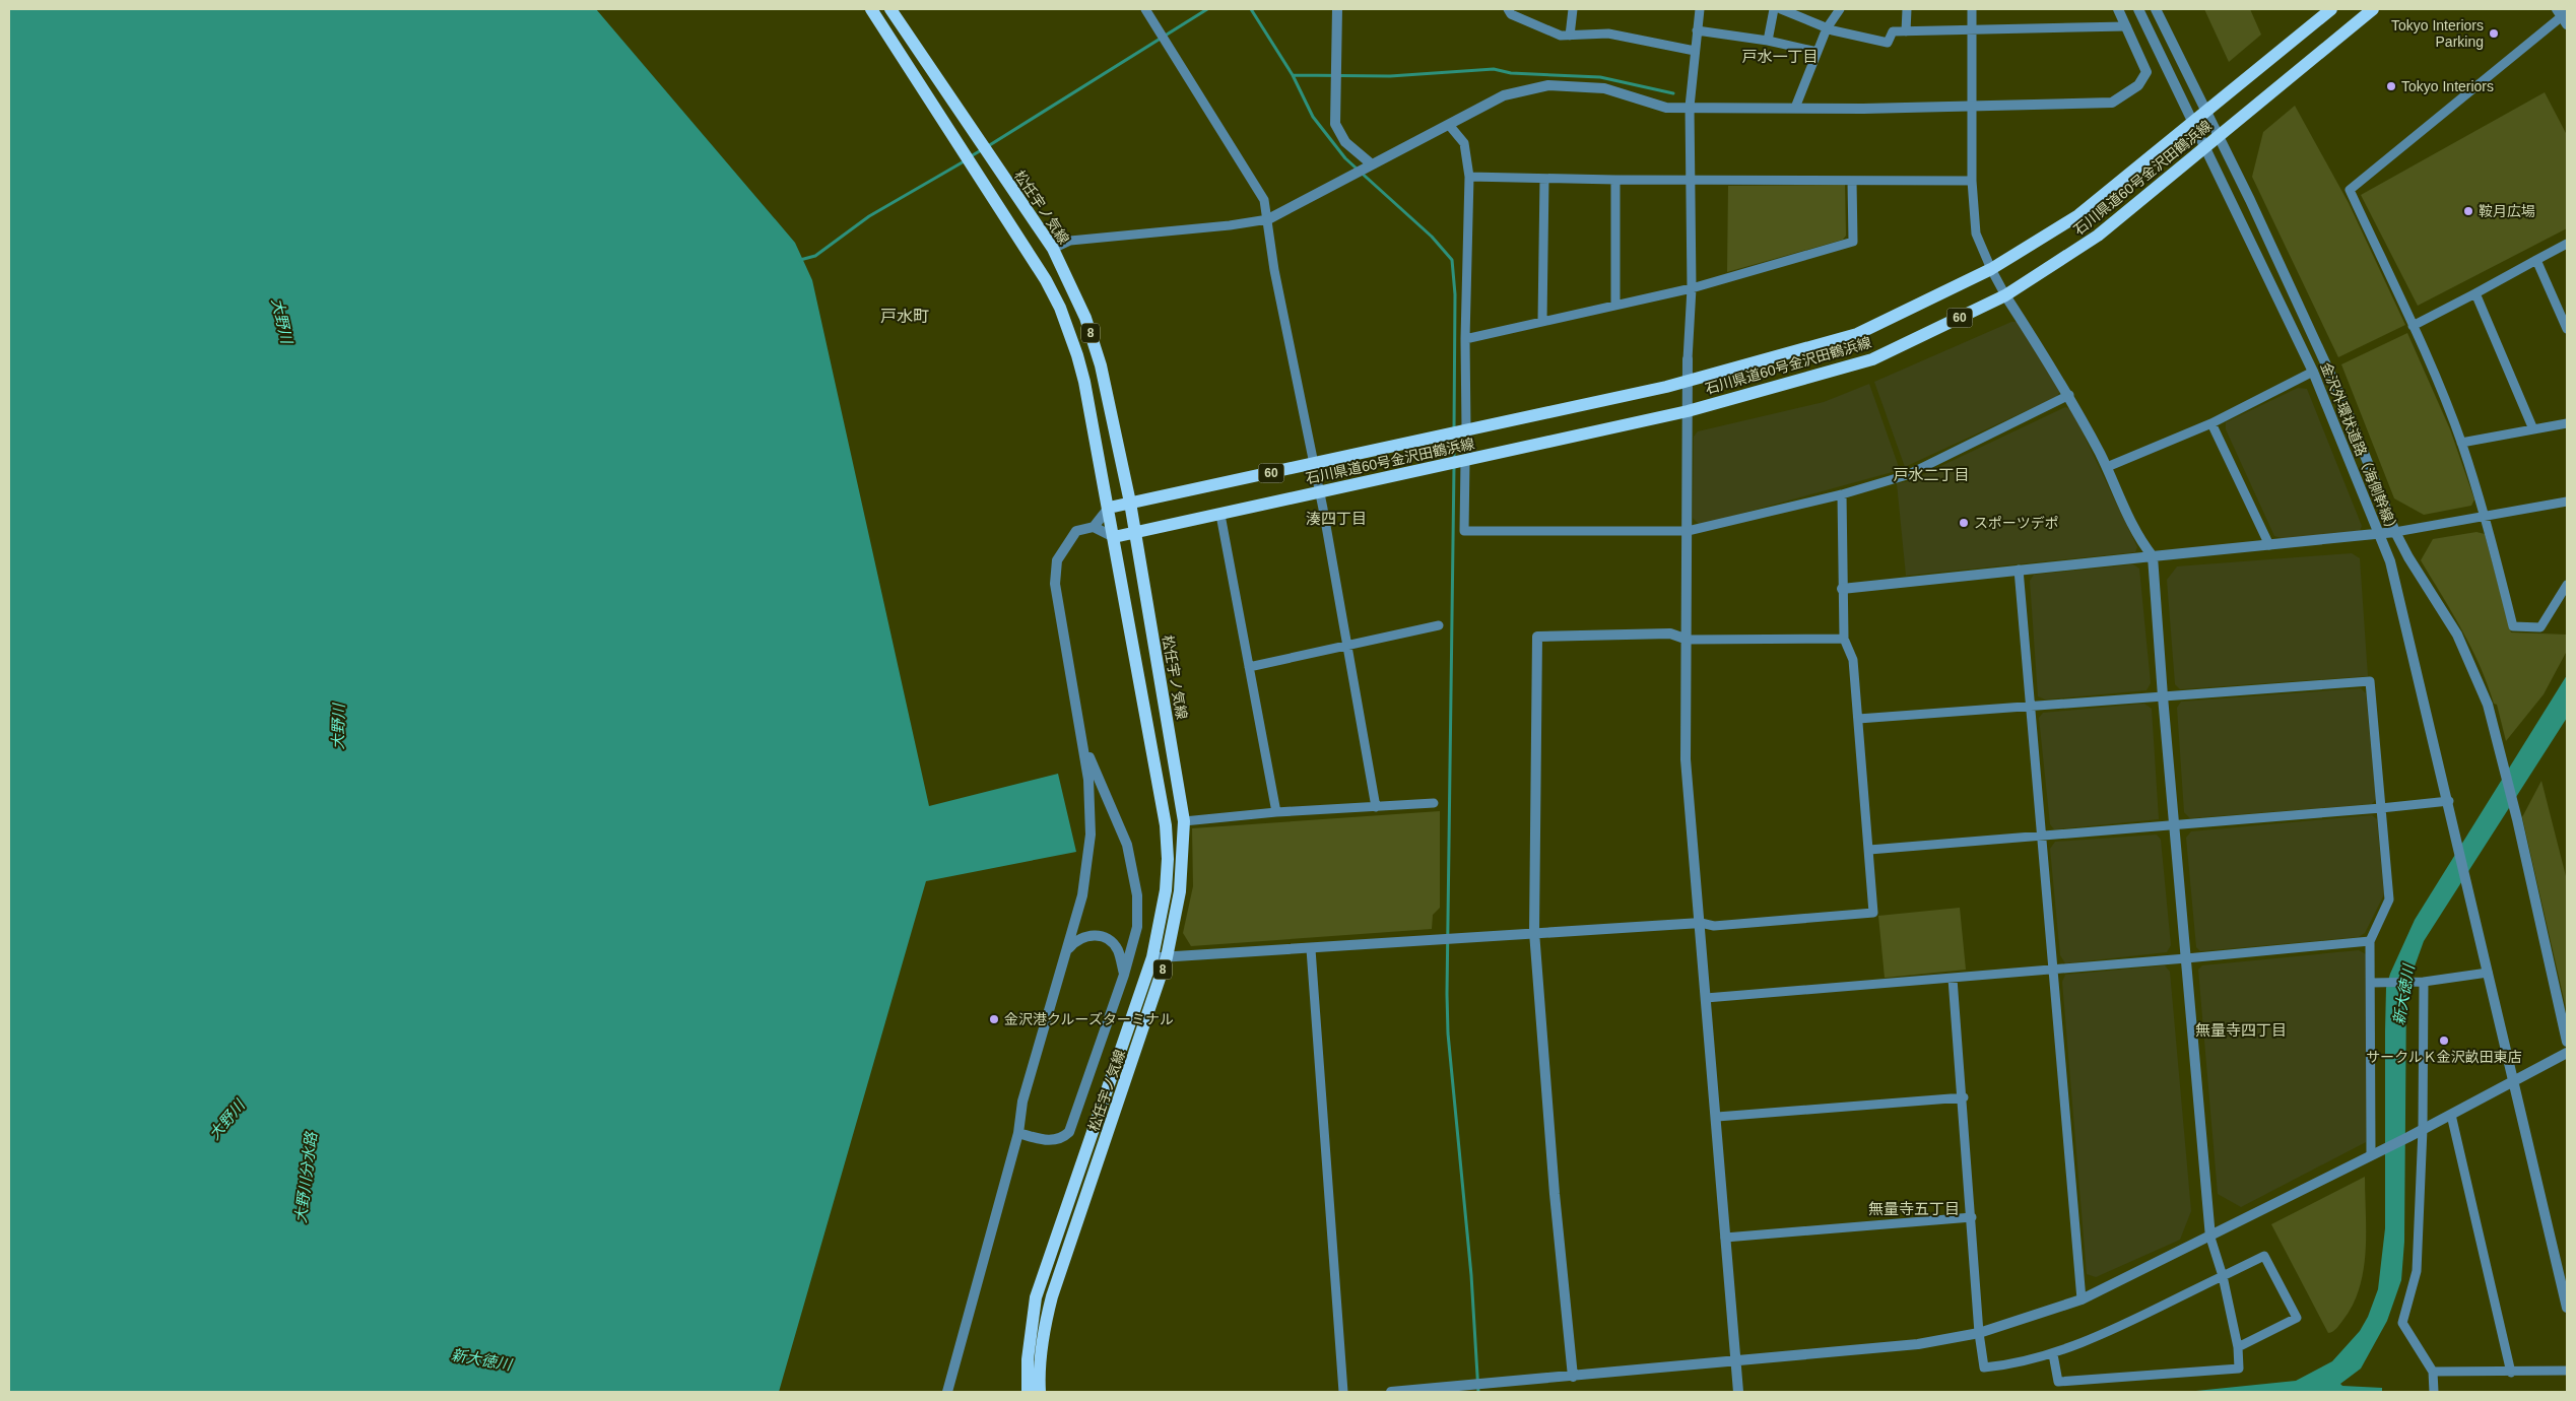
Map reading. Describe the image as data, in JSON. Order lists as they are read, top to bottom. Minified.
{"streets":{"main road":["石川県道60号金沢田鶴浜線","松任宇ノ気線","60","8"],"street":["金沢外環状道路（海側幹線）"]},"crossings":[["石川県道60号金沢田鶴浜線","松任宇ノ気線"],["石川県道60号金沢田鶴浜線","金沢外環状道路（海側幹線）"]],"districts":["戸水一丁目","戸水町","戸水二丁目","湊四丁目","無量寺四丁目","無量寺五丁目"],"water":["大野川","新大徳川","大野川分水路"],"places":["Tokyo Interiors Parking","Tokyo Interiors","鞍月広場","スポーツデポ","金沢港クルーズターミナル","サークルＫ金沢畝田東店"]}
